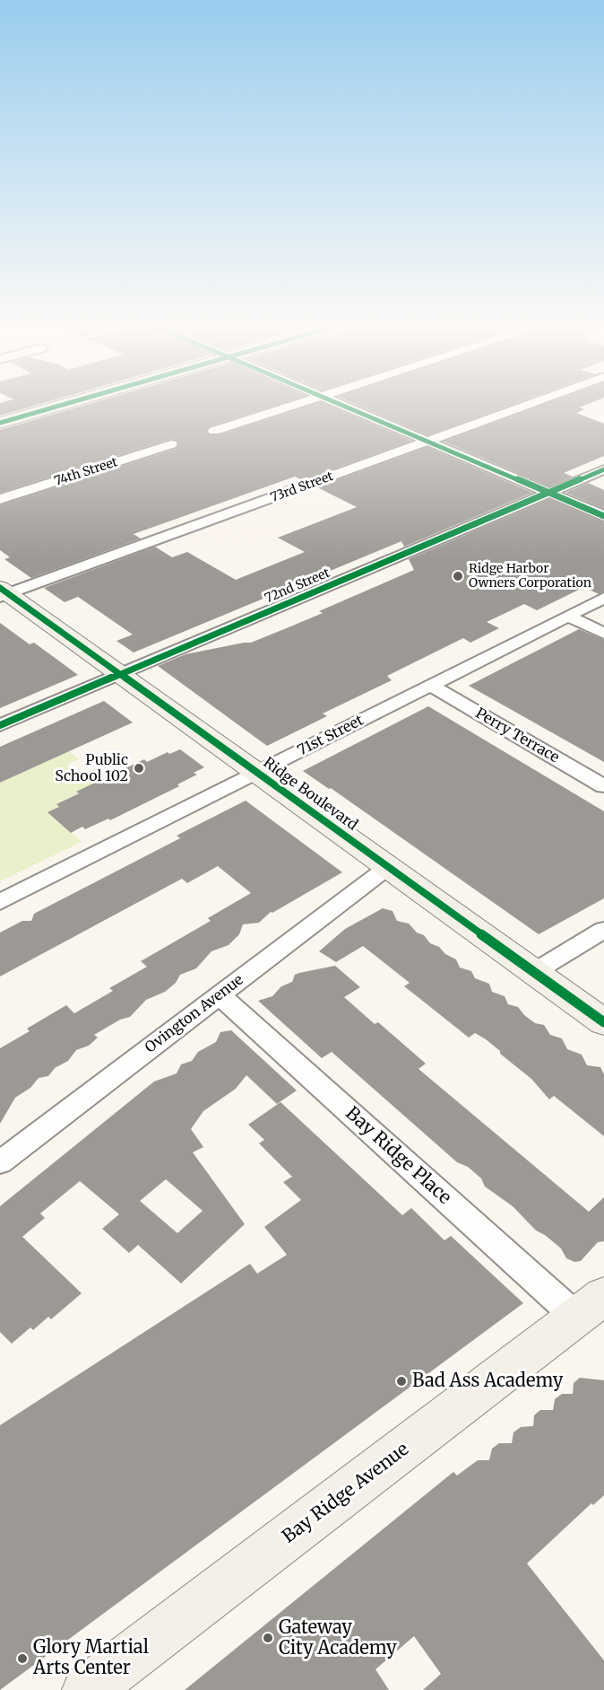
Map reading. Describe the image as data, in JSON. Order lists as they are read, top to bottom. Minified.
{"streets":{"street":["74th Street","73rd Street","72nd Street","71st Street","Perry Terrace","Ridge Boulevard","Ovington Avenue","Bay Ridge Place","Bay Ridge Avenue"]},"crossings":[["73rd Street","Ridge Boulevard"],["72nd Street","Ridge Boulevard"],["71st Street","Perry Terrace"],["71st Street","Ridge Boulevard"],["Ridge Boulevard","Ovington Avenue"],["Ovington Avenue","Bay Ridge Place"],["Bay Ridge Place","Bay Ridge Avenue"]],"places":["Ridge Harbor Owners Corporation","Public School 102","Bad Ass Academy","Gateway City Academy","Glory Martial Arts Center"]}
